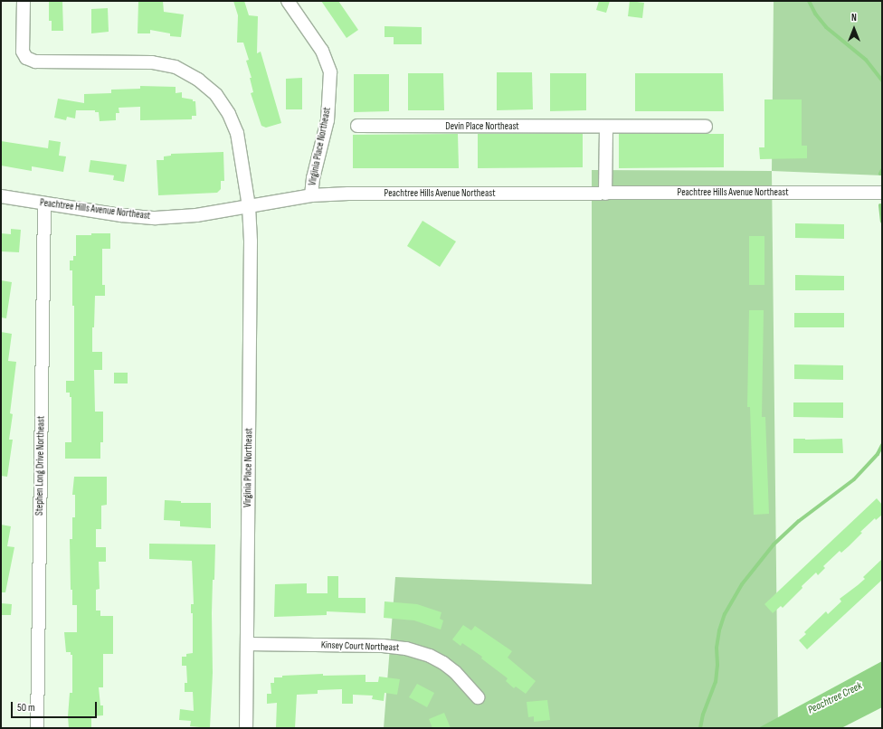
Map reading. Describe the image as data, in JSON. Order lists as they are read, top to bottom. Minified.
{"streets":{"street":["Devin Place Northeast","Virginia Place Northeast","Peachtree Hills Avenue Northeast","Stephen Long Drive Northeast","Kinsey Court Northeast"]},"crossings":[["Virginia Place Northeast","Peachtree Hills Avenue Northeast"],["Virginia Place Northeast","Kinsey Court Northeast"],["Peachtree Hills Avenue Northeast","Stephen Long Drive Northeast"]],"water":["Peachtree Creek"],"scale_bar":"50 m","north":"top"}
